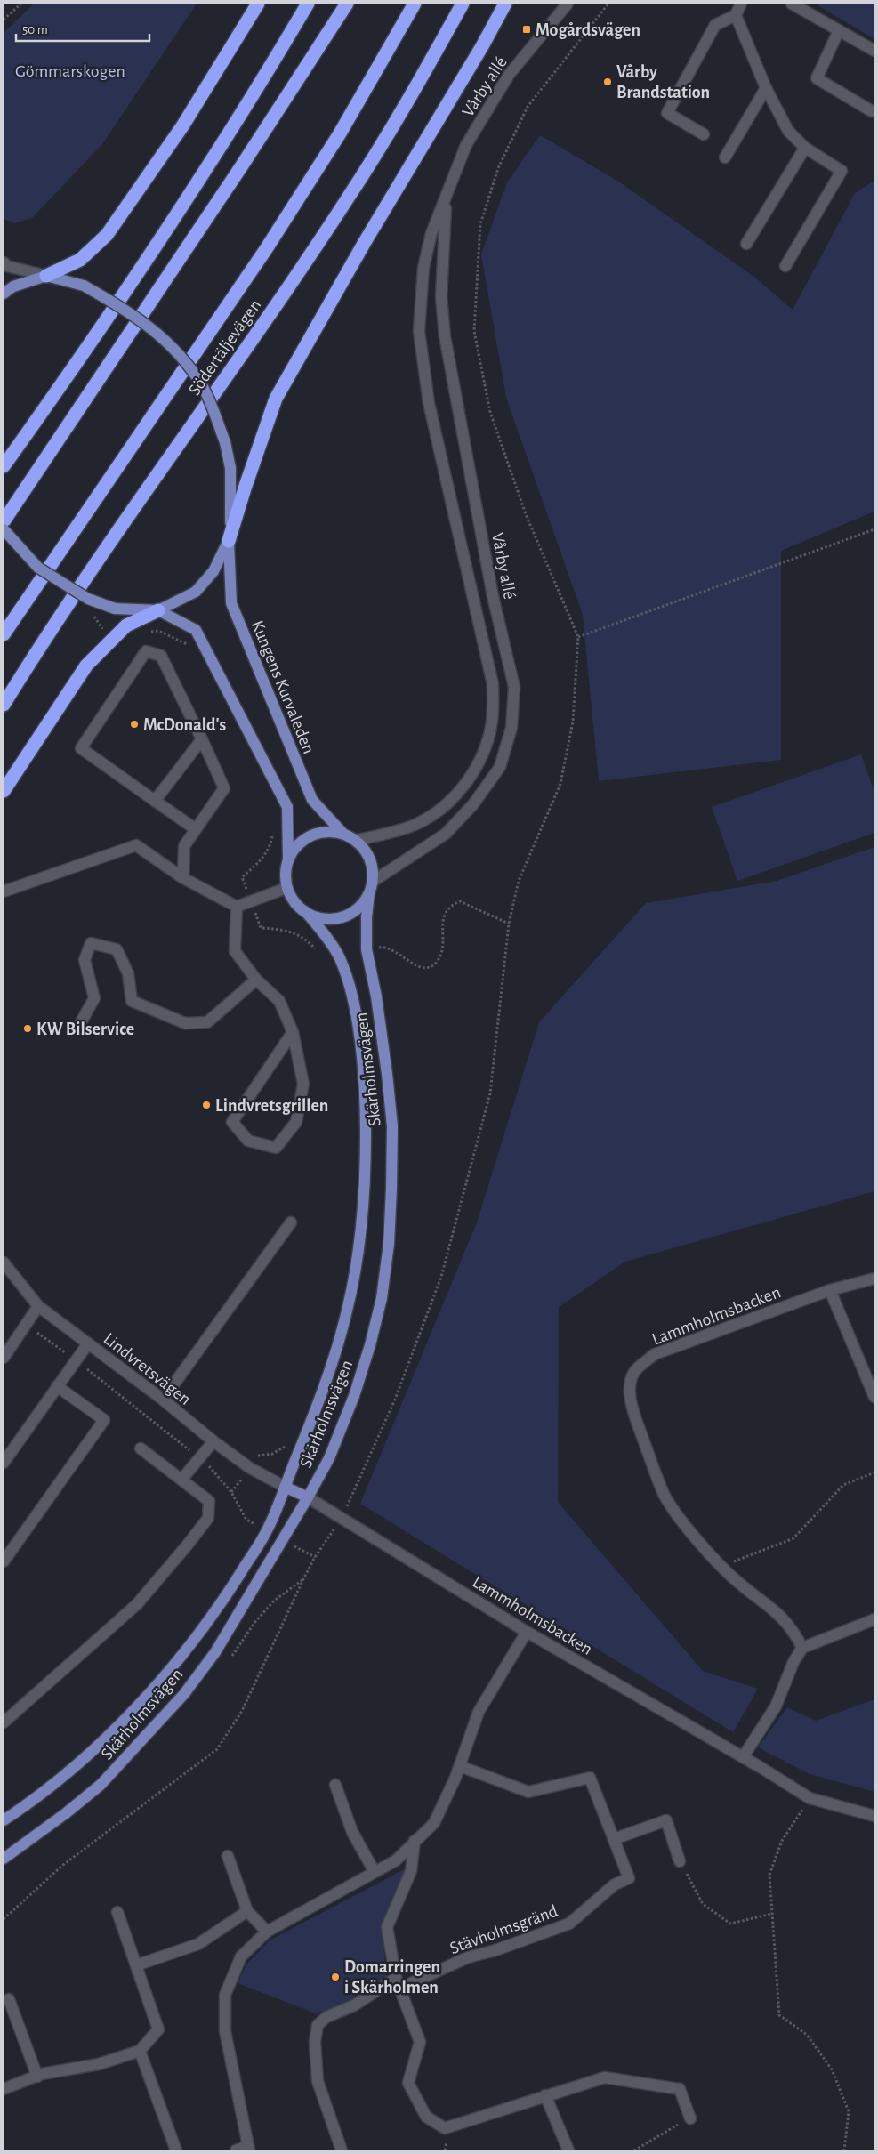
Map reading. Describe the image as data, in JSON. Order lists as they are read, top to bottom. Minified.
{"streets":{"highway":["Södertäljevägen"],"main road":["Kungens Kurvaleden","Skärholmsvägen"],"street":["Vårby allé","Lammholmsbacken","Lindvretsvägen","Stävholmsgränd"]},"crossings":[["Vårby allé","Kungens Kurvaleden"],["Vårby allé","Skärholmsvägen"],["Kungens Kurvaleden","Skärholmsvägen"],["Skärholmsvägen","Lammholmsbacken"],["Skärholmsvägen","Lindvretsvägen"]],"parks":["Gömmarskogen"],"places":{"transit":["Mogårdsvägen"],"other":["Vårby Brandstation","McDonald's","KW Bilservice","Lindvretsgrillen","Domarringen i Skärholmen"]},"scale_bar":"50 m"}
